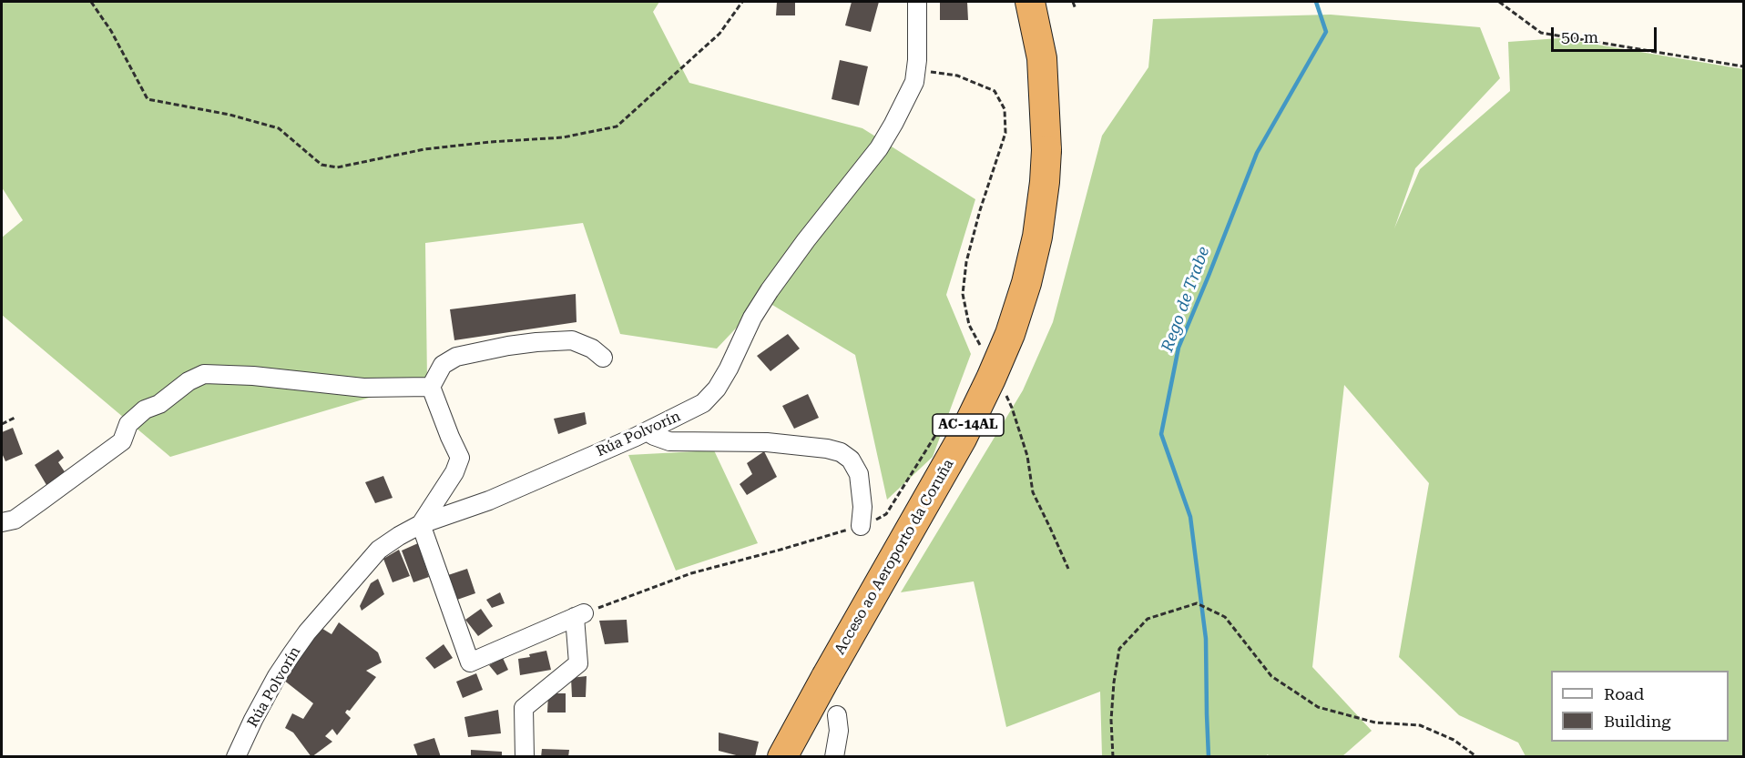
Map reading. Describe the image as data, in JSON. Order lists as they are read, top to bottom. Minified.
{"streets":{"highway":["AC-14AL","Acceso ao Aeroporto da Coruña"],"street":["Rúa Polvorín"]},"water":["Rego de Trabe"],"legend":["Road","Building"],"scale_bar":"50 m"}
